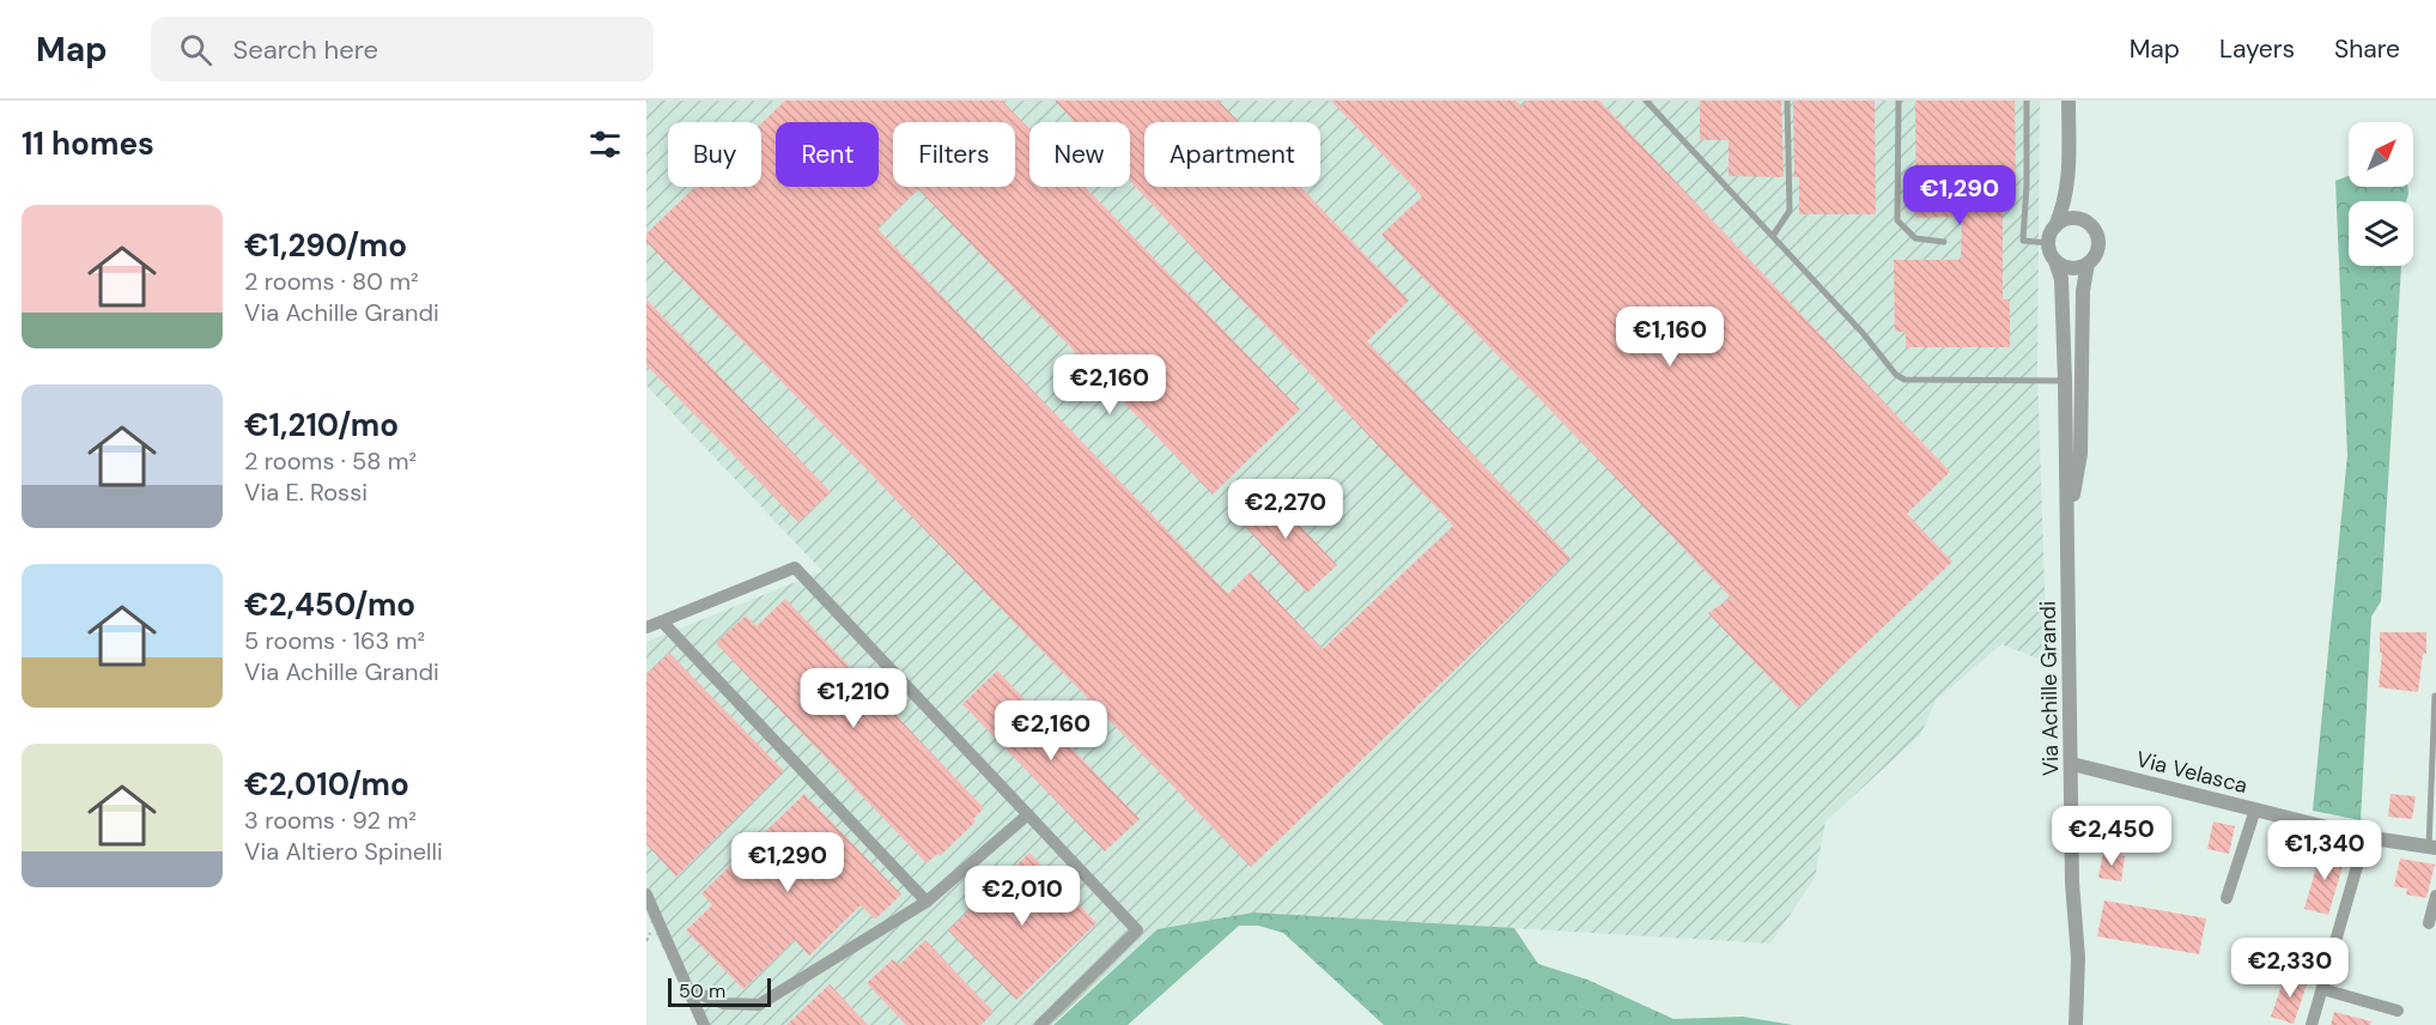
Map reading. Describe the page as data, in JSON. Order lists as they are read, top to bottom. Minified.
{"streets":{"street":["Via Achille Grandi","Via Velasca"]},"crossings":[["Via Achille Grandi","Via Velasca"]],"scale_bar":"50 m","north":"top right","page":{"header":"Map","search":"Search here","nav":["Map","Layers","Share"],"heading":"11 homes","chip":["Buy","Rent","Filters","New","Apartment"],"price":["€1,290","€1,160","€2,160","€2,270","€1,210","€2,160","€2,450","€1,340","€1,290","€2,010","€2,330"],"list":[{"name":"€1,290/mo","note":"2 rooms · 80 m² · Via Achille Grandi"},{"name":"€1,210/mo","note":"2 rooms · 58 m² · Via E. Rossi"},{"name":"€2,450/mo","note":"5 rooms · 163 m² · Via Achille Grandi"},{"name":"€2,010/mo","note":"3 rooms · 92 m² · Via Altiero Spinelli"}],"scale":"50 m"}}
